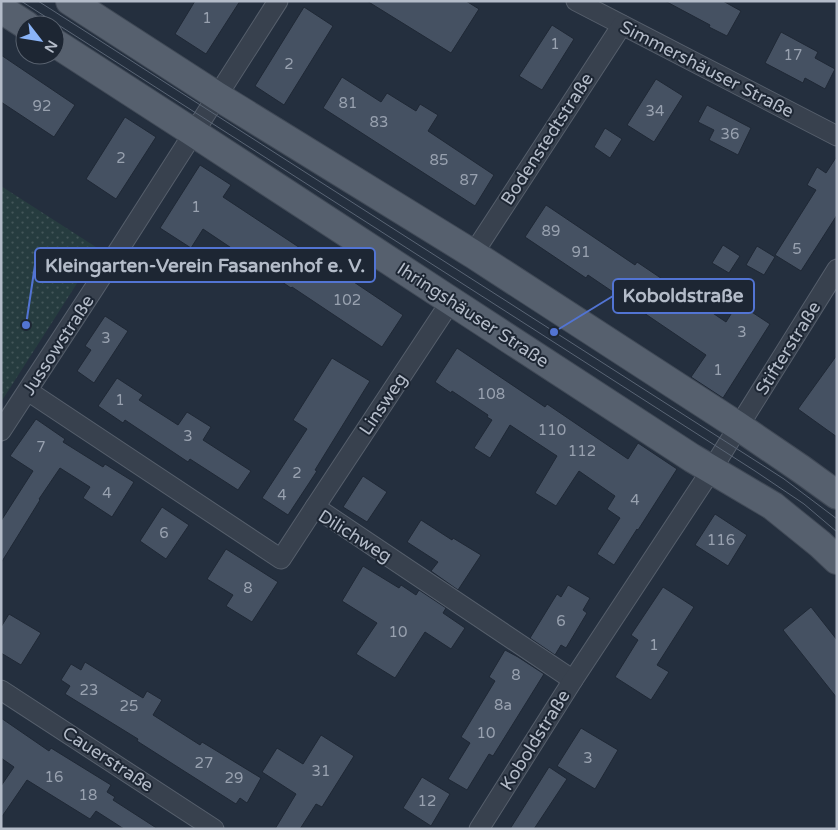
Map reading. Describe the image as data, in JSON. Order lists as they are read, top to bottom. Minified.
{"streets":{"main road":["Ihringshäuser Straße"],"street":["Simmershäuser Straße","Bodenstedtstraße","Jussowstraße","Stifterstraße","Linsweg","Dilichweg","Koboldstraße","Cauerstraße"]},"crossings":[["Simmershäuser Straße","Bodenstedtstraße"],["Ihringshäuser Straße","Jussowstraße"],["Ihringshäuser Straße","Linsweg"],["Ihringshäuser Straße","Koboldstraße"],["Jussowstraße","Dilichweg"],["Stifterstraße","Koboldstraße"],["Linsweg","Dilichweg"],["Dilichweg","Koboldstraße"]],"places":["Kleingarten-Verein Fasanenhof e. V.","Koboldstraße"],"house_numbers":["1","1","17","2","81","92","34","83","36","2","85","87","1","89","5","91","102","3","3","1","108","1","110","3","7","112","2","4","4","4","6","116","8","6","10","1","8","23","8a","25","10","3","27","31","16","29","18","12"],"north":"bottom right"}
